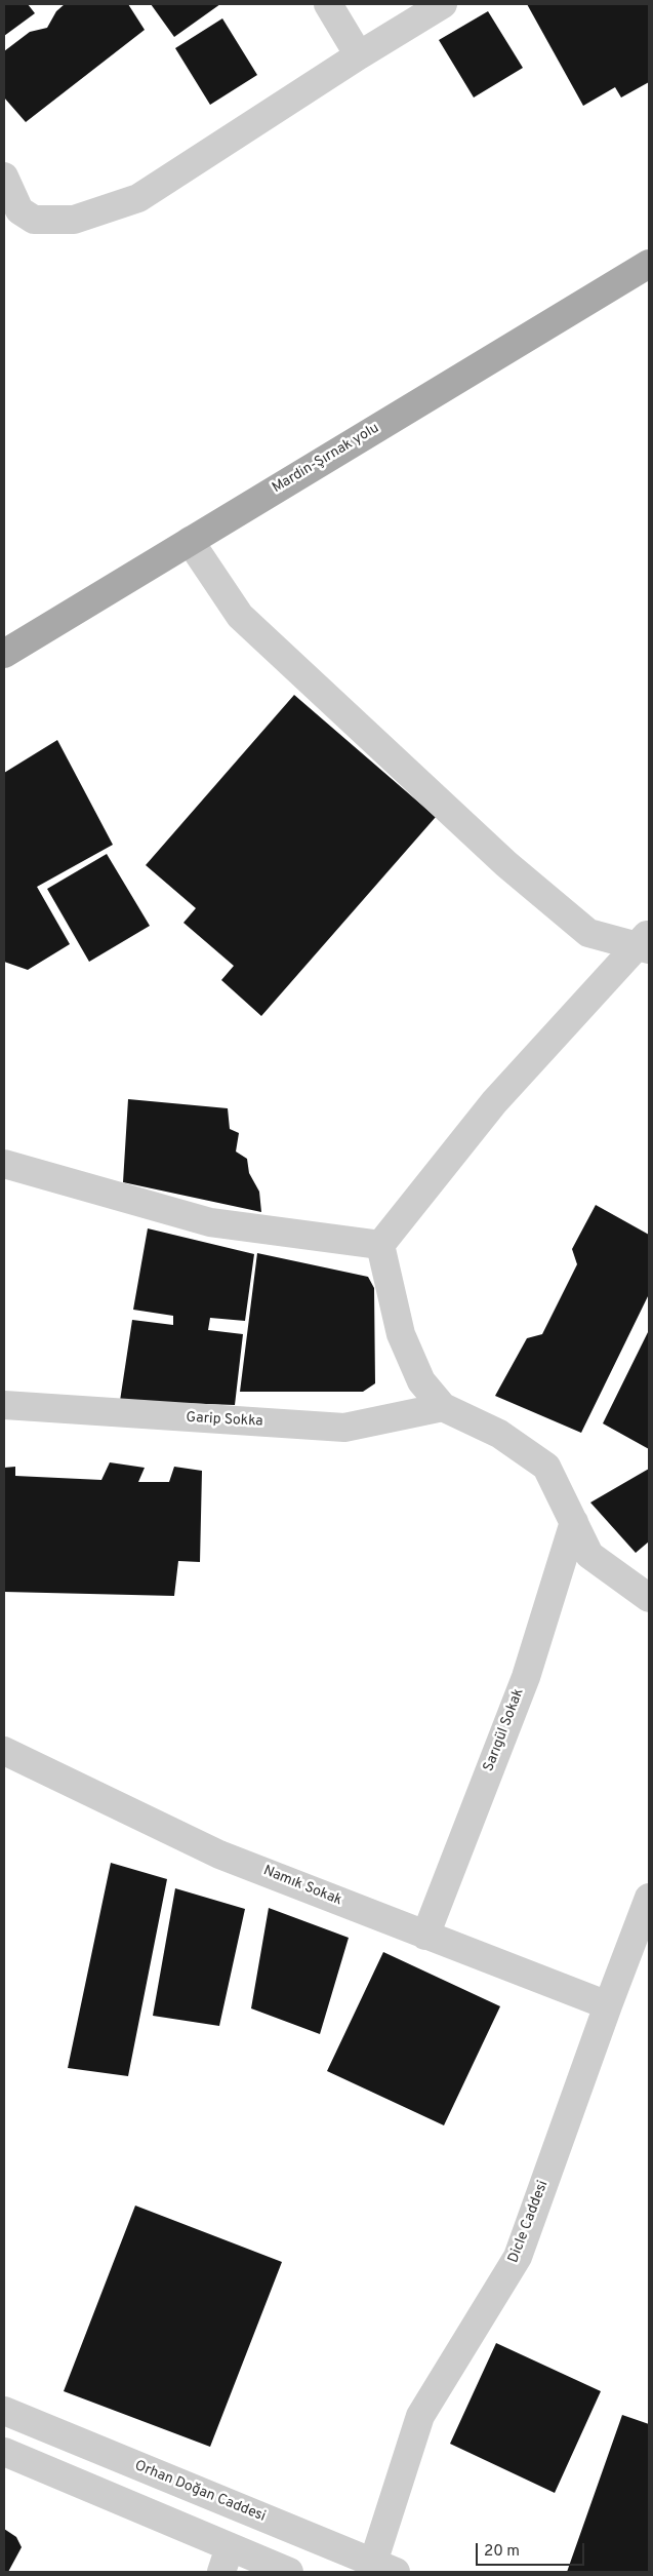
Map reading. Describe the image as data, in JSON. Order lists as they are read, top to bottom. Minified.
{"streets":{"main road":["Mardin-Şırnak yolu"],"street":["Garip Sokka","Sarıgül Sokak","Namık Sokak","Dicle Caddesi","Orhan Doğan Caddesi"]},"crossings":[["Sarıgül Sokak","Namık Sokak"],["Namık Sokak","Dicle Caddesi"],["Dicle Caddesi","Orhan Doğan Caddesi"]],"scale_bar":"20 m"}
